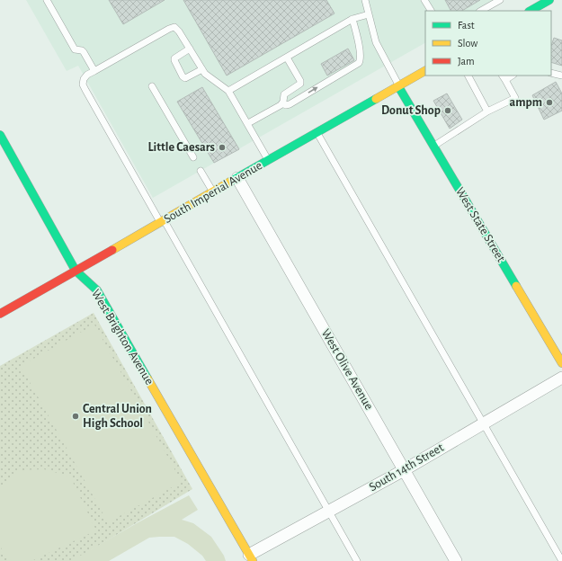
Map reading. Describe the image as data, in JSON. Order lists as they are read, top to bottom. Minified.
{"streets":{"main road":["South Imperial Avenue","West State Street","West Brighton Avenue"],"street":["West Olive Avenue","South 14th Street"]},"crossings":[["South Imperial Avenue","West State Street"],["South Imperial Avenue","West Brighton Avenue"],["South Imperial Avenue","West Olive Avenue"],["West Brighton Avenue","South 14th Street"],["West Olive Avenue","South 14th Street"]],"places":["ampm","Donut Shop","Little Caesars","Central Union High School"],"legend":["Fast","Slow","Jam"]}
